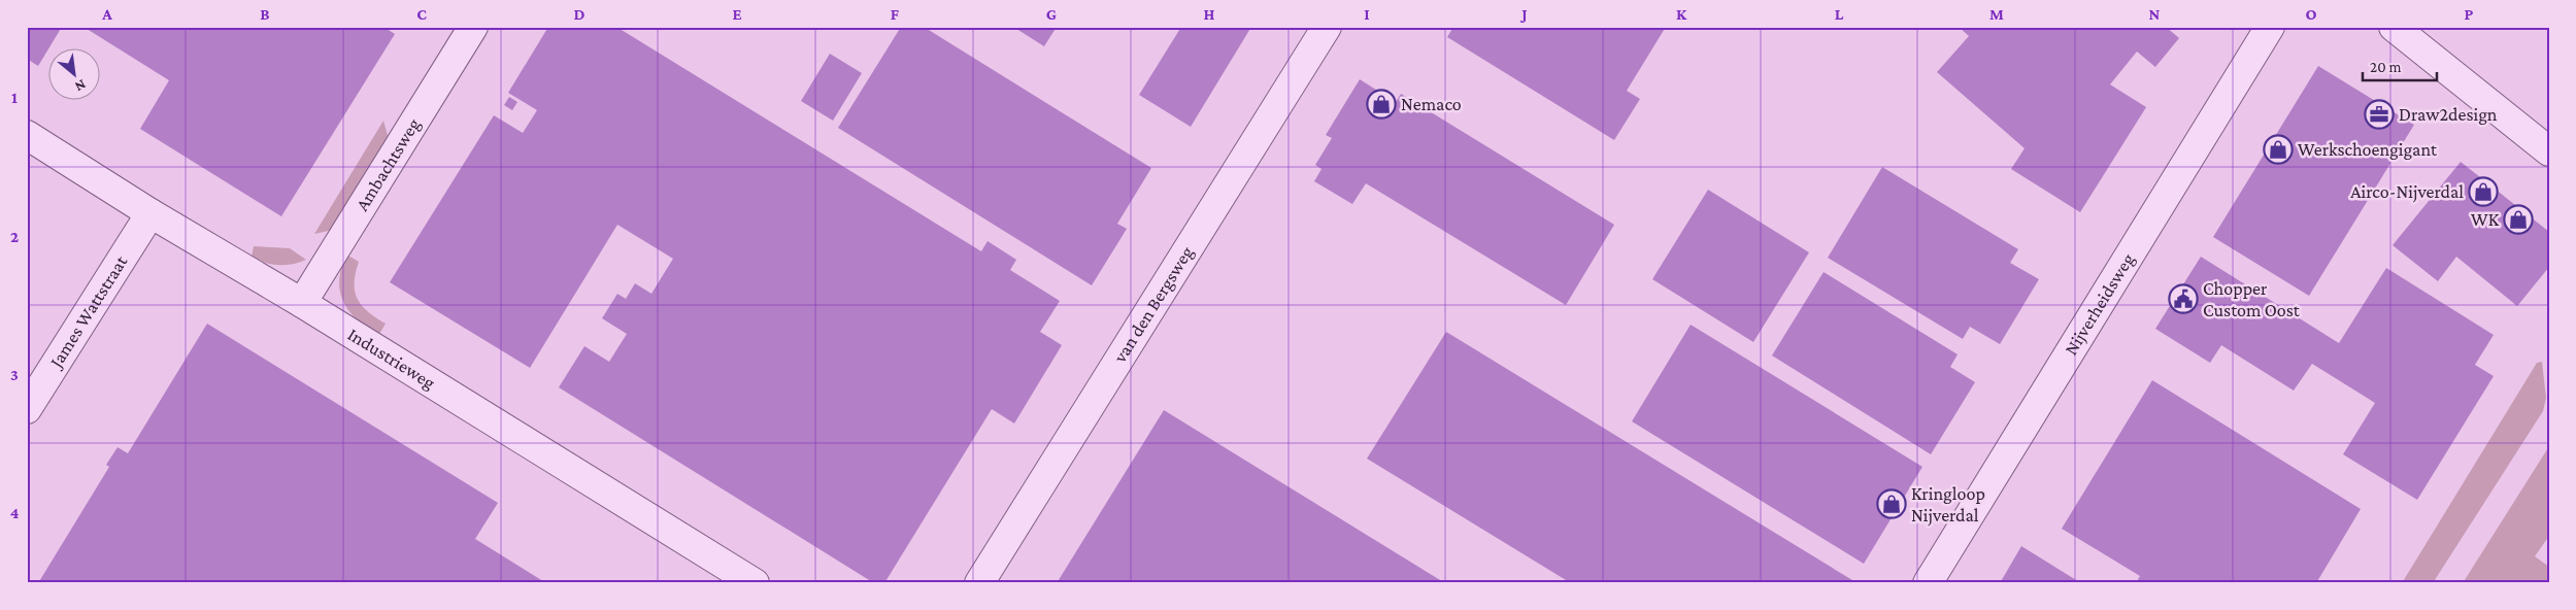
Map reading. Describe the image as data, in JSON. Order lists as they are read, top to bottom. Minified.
{"streets":{"street":["Ambachtsweg","van den Bergsweg","Nijverheidsweg","James Wattstraat","Industrieweg"]},"crossings":[["Ambachtsweg","Industrieweg"],["James Wattstraat","Industrieweg"]],"places":{"shop":["Nemaco","Werkschoengigant","Airco-Nijverdal","WK","Kringloop Nijverdal"],"office":["Draw2design"],"public building":["Chopper Custom Oost"]},"scale_bar":"20 m","north":"bottom right","grid":{"columns":["A","B","C","D","E","F","G","H","I","J","K","L","M","N","O","P"],"rows":["1","2","3","4"]}}
